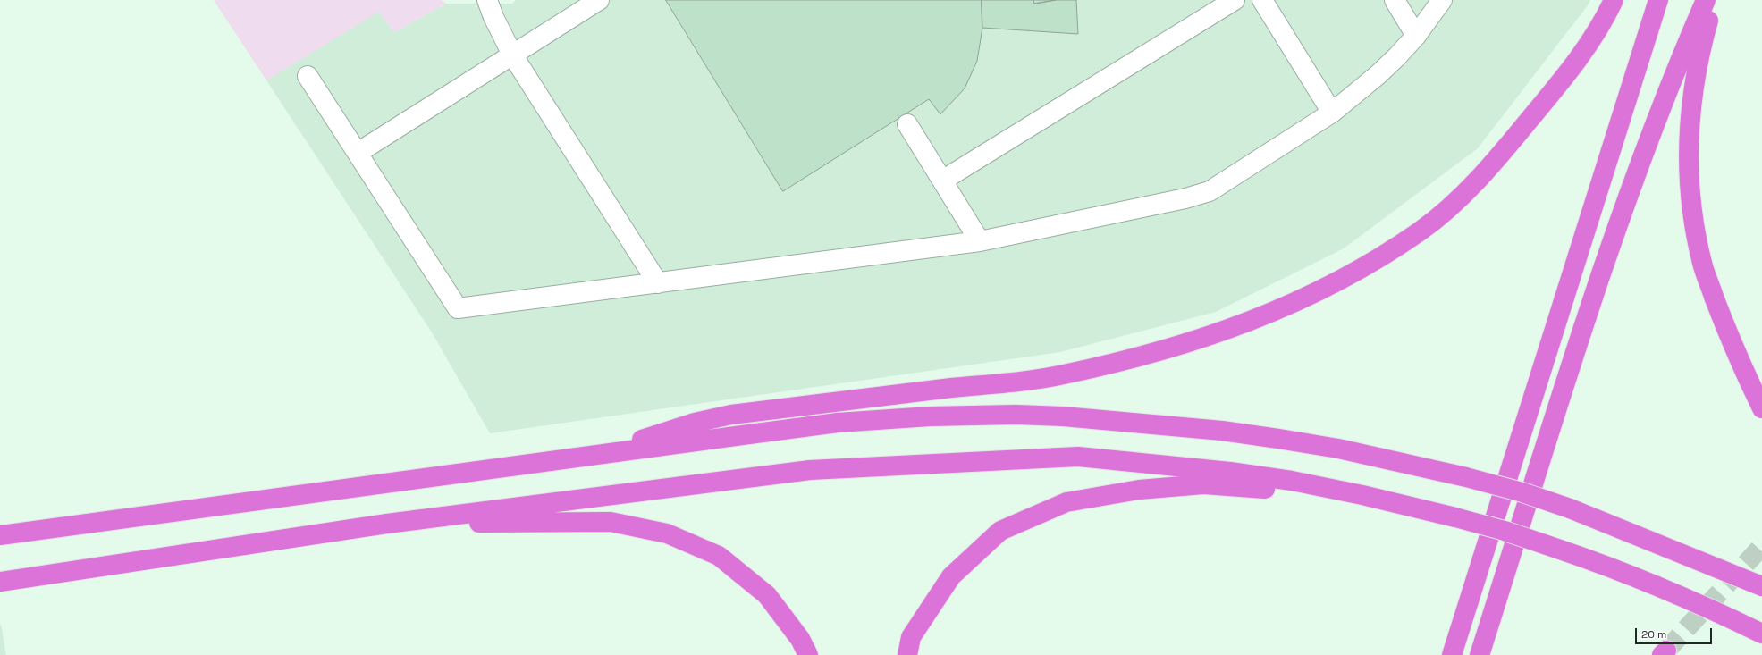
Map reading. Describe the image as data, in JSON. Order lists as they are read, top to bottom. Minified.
{"scale_bar":"20 m"}
